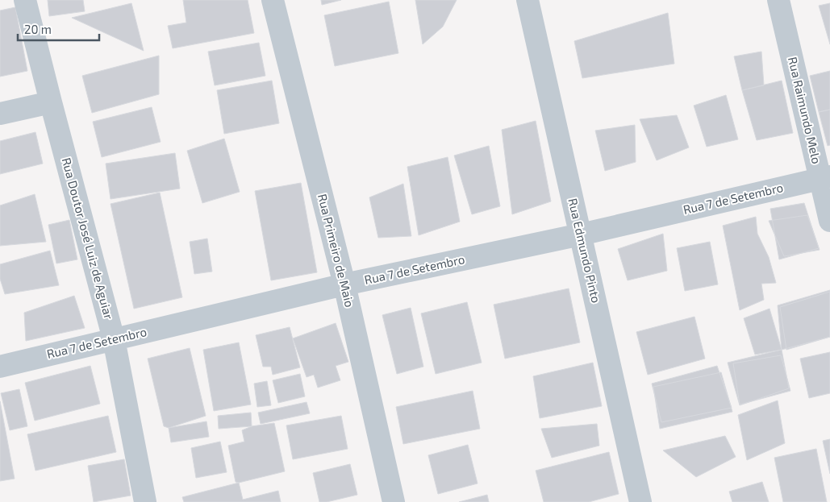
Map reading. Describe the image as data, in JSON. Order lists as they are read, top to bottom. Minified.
{"streets":{"street":["Rua Raimundo Melo","Rua 7 de Setembro","Rua Doutor José Luiz de Aguiar","Rua Primeiro de Maio","Rua Edmundo Pinto"]},"crossings":[["Rua Raimundo Melo","Rua 7 de Setembro"],["Rua 7 de Setembro","Rua Doutor José Luiz de Aguiar"],["Rua 7 de Setembro","Rua Primeiro de Maio"],["Rua 7 de Setembro","Rua Edmundo Pinto"]],"scale_bar":"20 m"}
